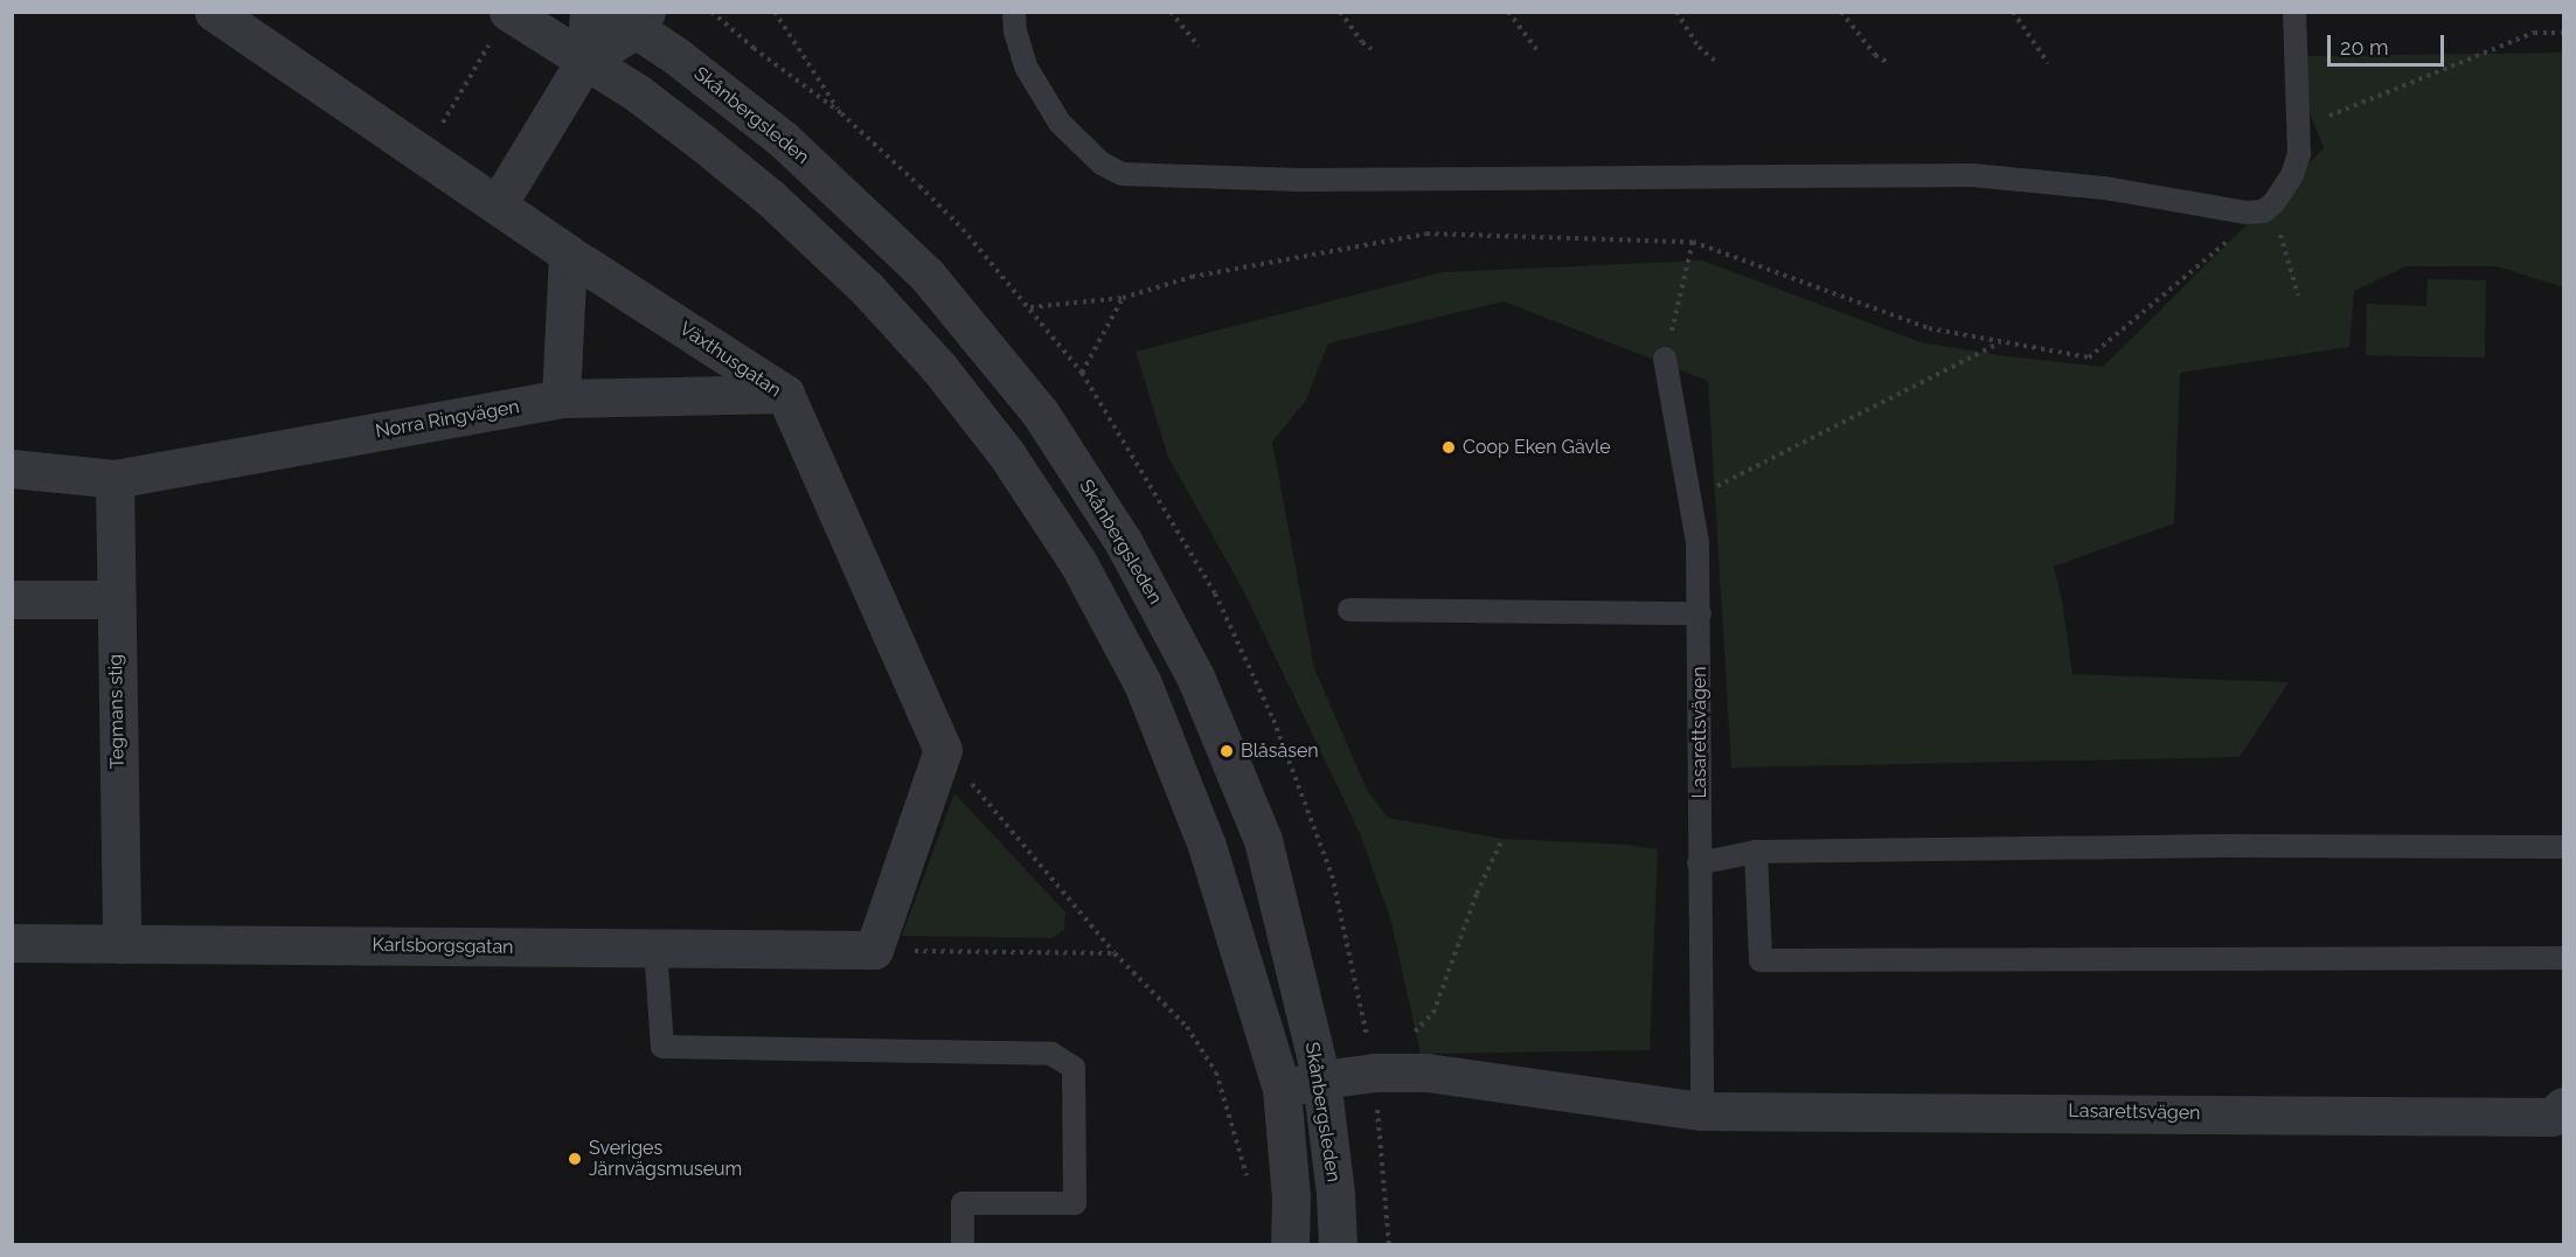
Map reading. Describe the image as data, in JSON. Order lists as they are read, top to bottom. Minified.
{"streets":{"street":["Skånbergsleden","Växthusgatan","Norra Ringvägen","Tegmans stig","Lasarettsvägen","Karlsborgsgatan"]},"crossings":[["Skånbergsleden","Lasarettsvägen"],["Växthusgatan","Norra Ringvägen"],["Norra Ringvägen","Tegmans stig"],["Tegmans stig","Karlsborgsgatan"]],"places":["Coop Eken Gävle","Blåsåsen","Sveriges Järnvägsmuseum"],"scale_bar":"20 m"}
